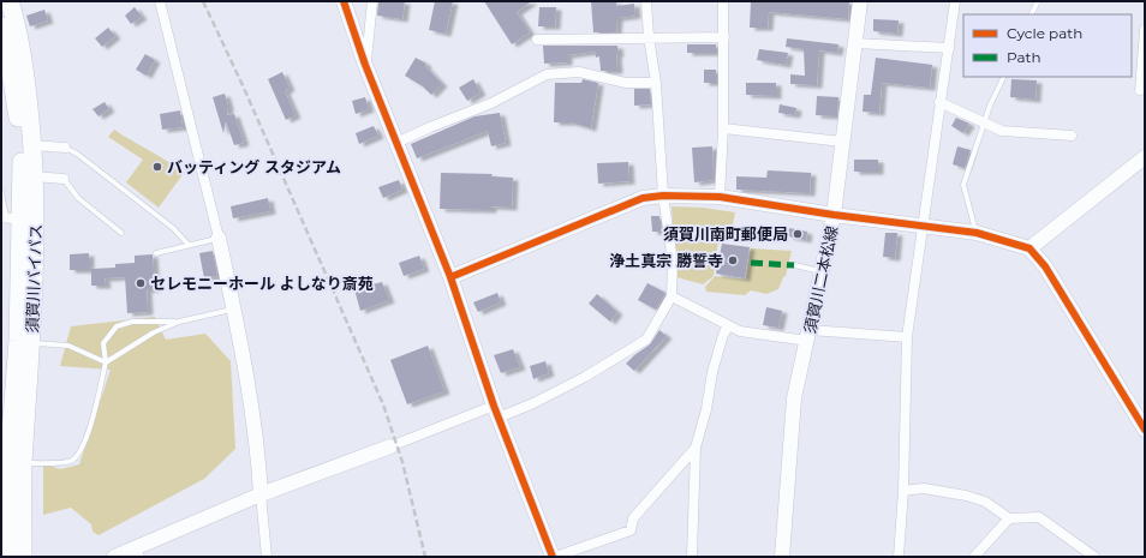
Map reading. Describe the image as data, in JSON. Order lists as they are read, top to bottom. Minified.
{"streets":{"highway":["須賀川バイパス"],"street":["須賀川二本松線"]},"places":["バッティング スタジアム","須賀川南町郵便局","浄土真宗 勝誓寺","セレモニーホール よしなり斎苑"],"legend":["Cycle path","Path"]}
